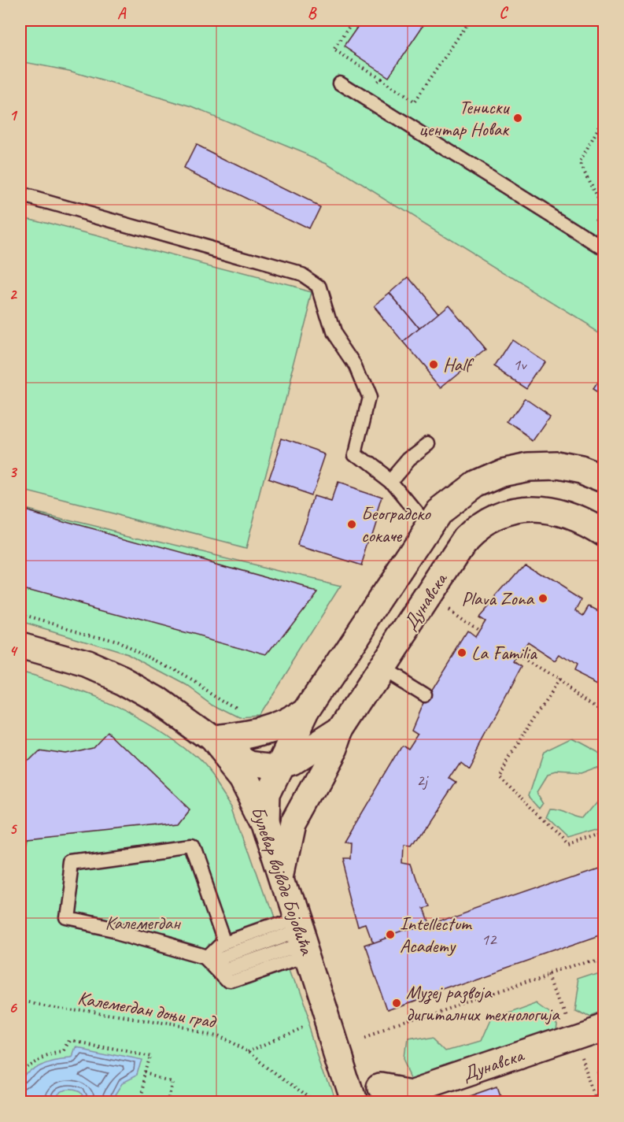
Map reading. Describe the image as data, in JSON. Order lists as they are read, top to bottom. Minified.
{"streets":{"main road":["Дунавска","Булевар војводе Бојовића"],"path":["Калемегдан доњи град"]},"crossings":[["Дунавска","Булевар војводе Бојовића"]],"parks":["Калемегдан"],"places":["Тениски центар Новак","Half","Београдско сокаче","Plava Zona","La Familia","Intellectum Academy","Музеј развоја дигиталних технологија"],"house_numbers":["1v","2j","12"],"grid":{"columns":["A","B","C"],"rows":["1","2","3","4","5","6"]}}
